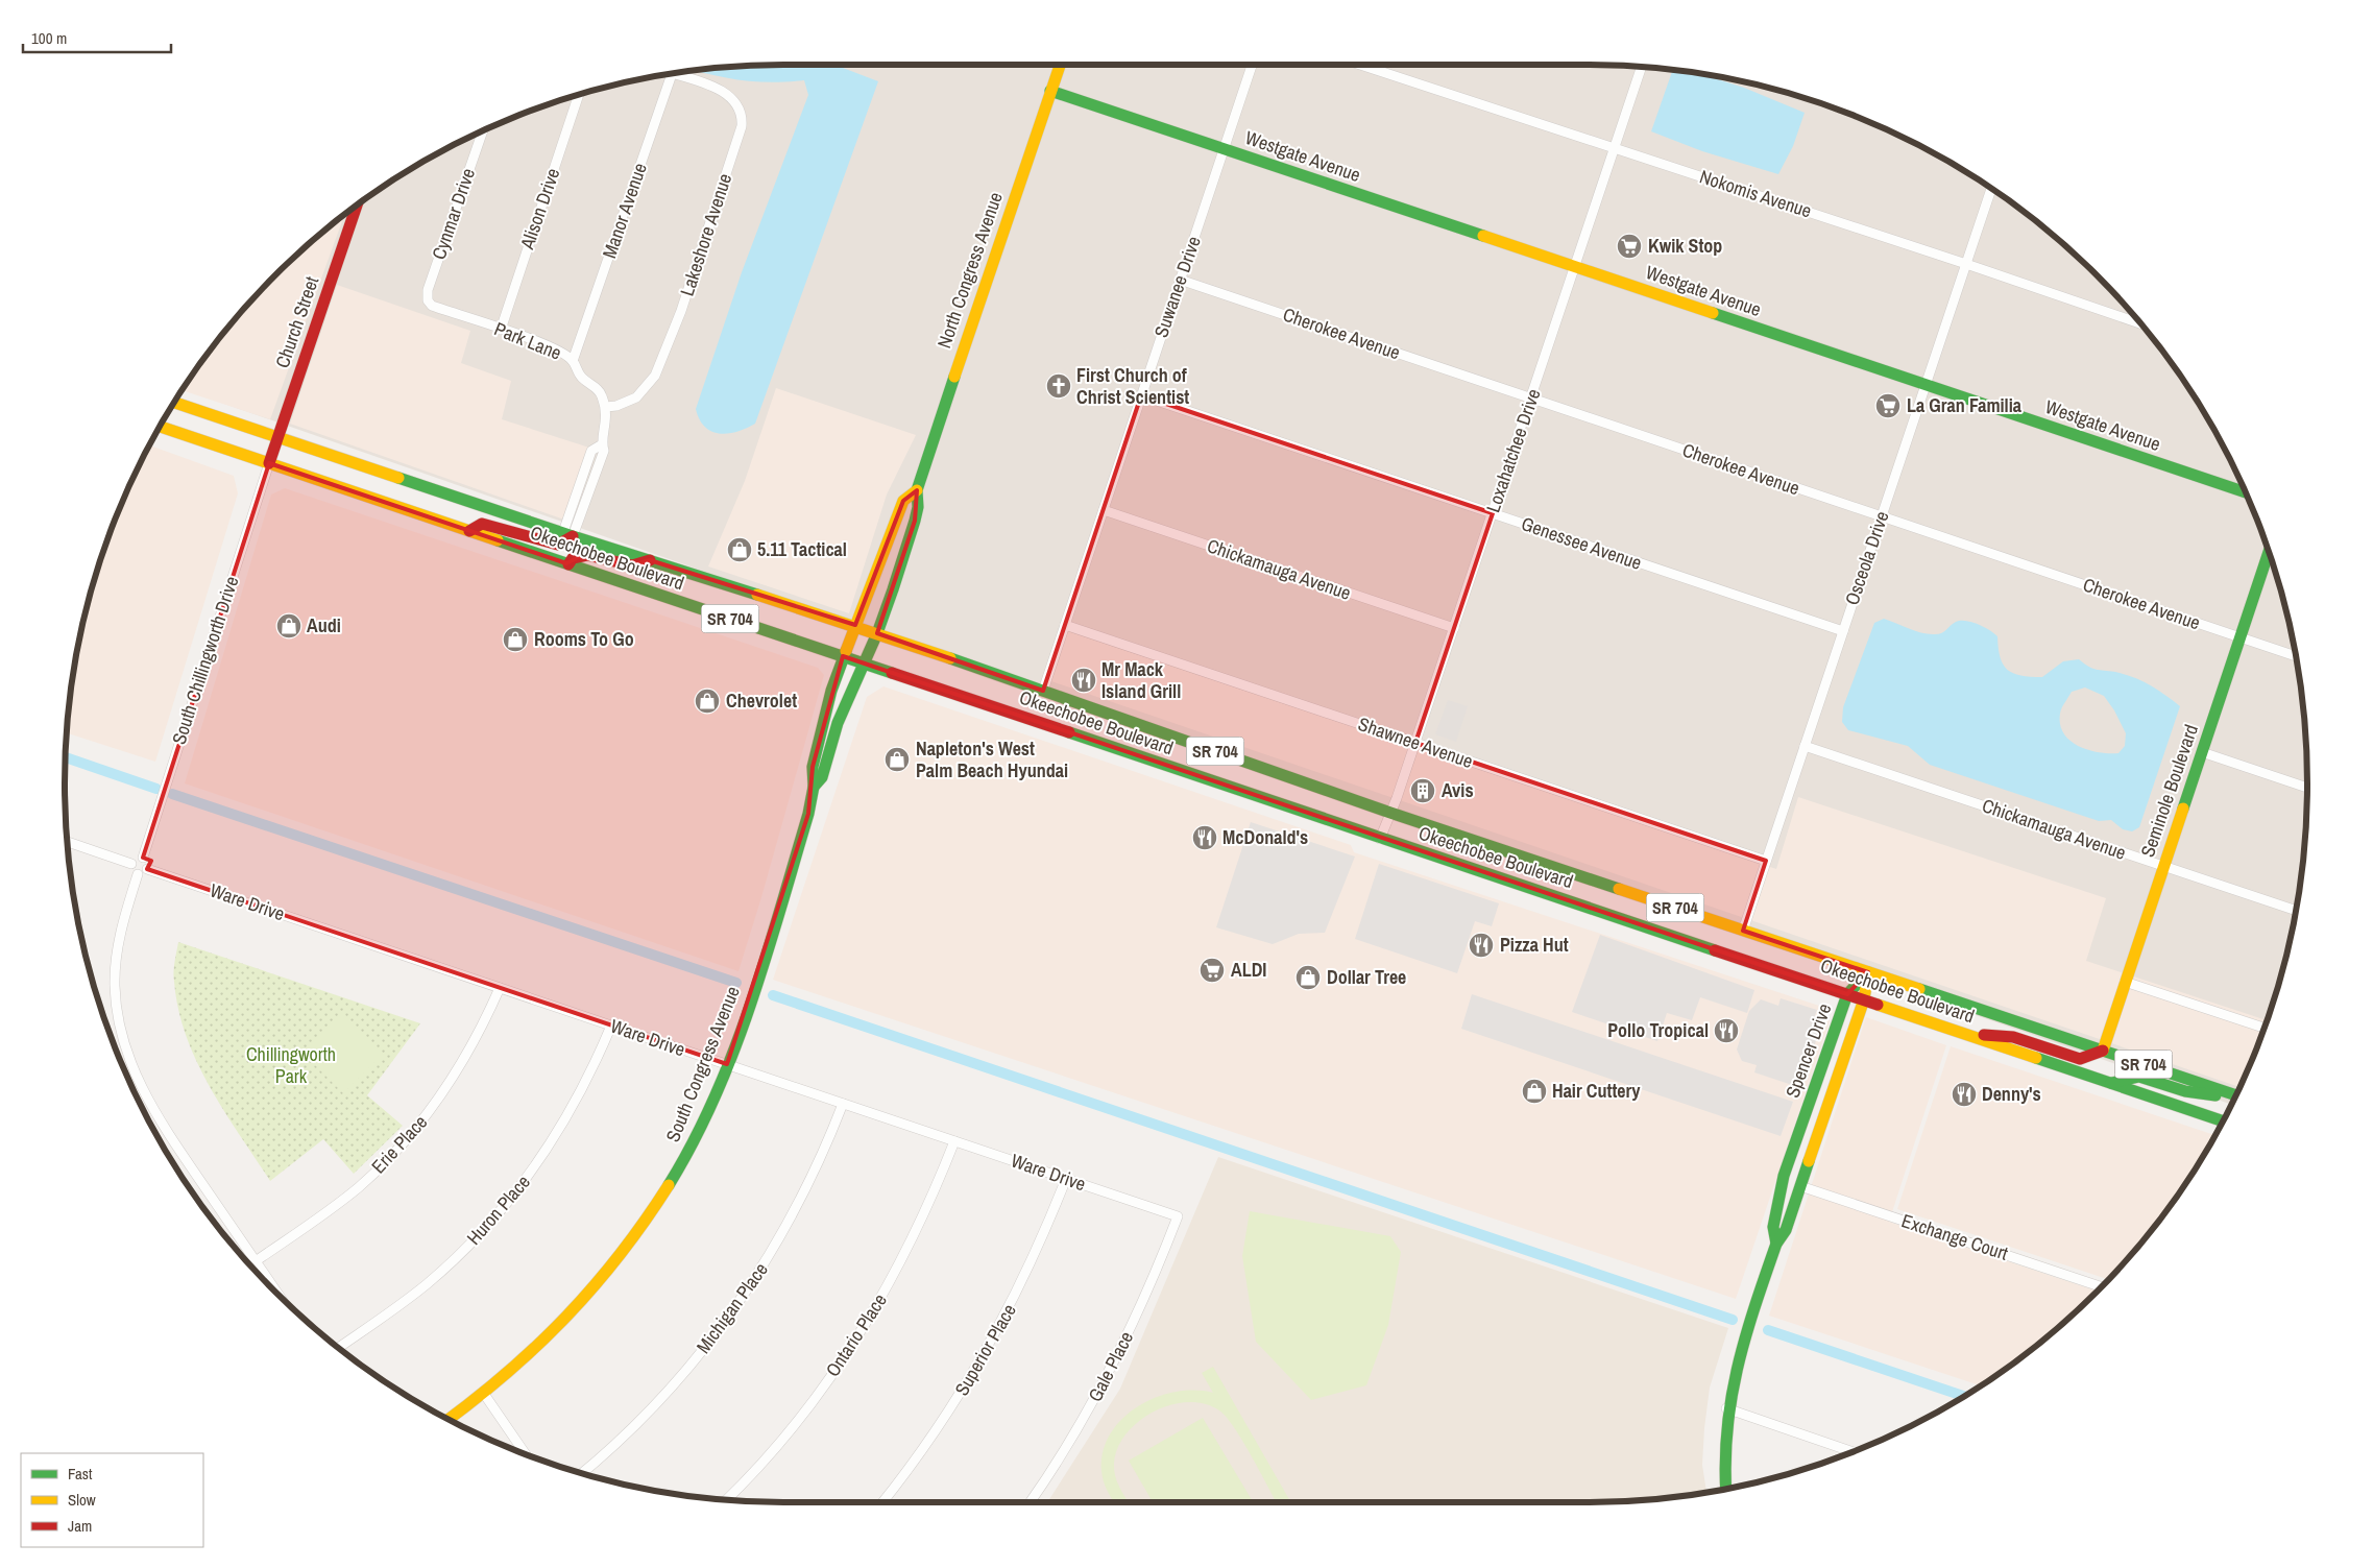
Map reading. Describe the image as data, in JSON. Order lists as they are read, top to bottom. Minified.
{"streets":{"main road":["Westgate Avenue","North Congress Avenue","Church Street","Okeechobee Boulevard","SR 704","Seminole Boulevard","Spencer Drive","South Congress Avenue"],"street":["Nokomis Avenue","Alison Drive","Manor Avenue","Cynmar Drive","Lakeshore Avenue","Suwanee Drive","Cherokee Avenue","Park Lane","Loxahatchee Drive","Genessee Avenue","Osceola Drive","Chickamauga Avenue","South Chillingworth Drive","Shawnee Avenue","Ware Drive","Erie Place","Huron Place","Exchange Court","Michigan Place","Ontario Place","Superior Place","Gale Place"]},"crossings":[["Westgate Avenue","North Congress Avenue"],["Westgate Avenue","Suwanee Drive"],["Westgate Avenue","Loxahatchee Drive"],["Westgate Avenue","Osceola Drive"],["Nokomis Avenue","Loxahatchee Drive"],["Nokomis Avenue","Osceola Drive"],["Alison Drive","Park Lane"],["Manor Avenue","Lakeshore Avenue"],["Manor Avenue","Park Lane"],["Cynmar Drive","Park Lane"],["Lakeshore Avenue","Park Lane"],["North Congress Avenue","Okeechobee Boulevard"],["North Congress Avenue","South Congress Avenue"],["Suwanee Drive","Cherokee Avenue"],["Suwanee Drive","Genessee Avenue"],["Suwanee Drive","Okeechobee Boulevard"],["Suwanee Drive","Chickamauga Avenue"],["Suwanee Drive","Shawnee Avenue"],["Church Street","Okeechobee Boulevard"],["Church Street","South Chillingworth Drive"],["Cherokee Avenue","Loxahatchee Drive"],["Cherokee Avenue","Osceola Drive"],["Cherokee Avenue","Seminole Boulevard"],["Loxahatchee Drive","Genessee Avenue"],["Loxahatchee Drive","Okeechobee Boulevard"],["Loxahatchee Drive","Chickamauga Avenue"],["Loxahatchee Drive","Shawnee Avenue"],["Genessee Avenue","Osceola Drive"],["Okeechobee Boulevard","Osceola Drive"],["Okeechobee Boulevard","South Chillingworth Drive"],["Okeechobee Boulevard","Seminole Boulevard"],["Okeechobee Boulevard","Spencer Drive"],["Okeechobee Boulevard","South Congress Avenue"],["Osceola Drive","Chickamauga Avenue"],["Osceola Drive","Shawnee Avenue"],["Chickamauga Avenue","Seminole Boulevard"],["South Chillingworth Drive","Ware Drive"],["Ware Drive","South Congress Avenue"],["Ware Drive","Erie Place"],["Ware Drive","Huron Place"],["Ware Drive","Michigan Place"],["Ware Drive","Ontario Place"],["Ware Drive","Superior Place"],["Ware Drive","Gale Place"],["Spencer Drive","Exchange Court"]],"parks":["Chillingworth Park"],"places":{"supermarket":["Kwik Stop","La Gran Familia","ALDI"],"church":["First Church of Christ Scientist"],"shop":["5.11 Tactical","Audi","Rooms To Go","Chevrolet","Napleton's West Palm Beach Hyundai","Dollar Tree","Hair Cuttery"],"restaurant":["Mr Mack Island Grill","McDonald's","Pizza Hut","Pollo Tropical","Denny's"],"building":["Avis"]},"legend":["Fast","Slow","Jam"],"scale_bar":"100 m"}
